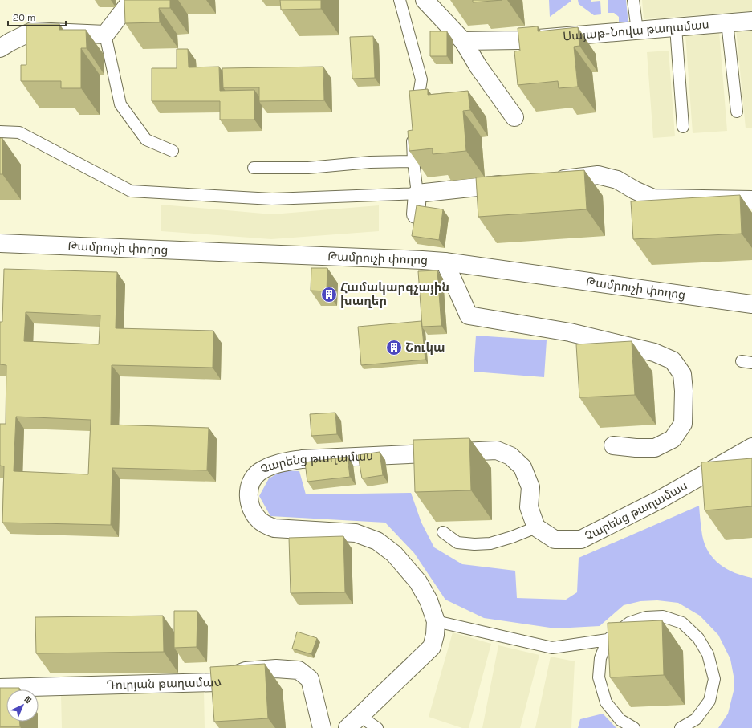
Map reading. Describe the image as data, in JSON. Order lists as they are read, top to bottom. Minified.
{"streets":{"street":["Սայաթ-Նովա թաղամաս","Թամրուչի փողոց","Չարենց թաղամաս","Դուրյան թաղամաս"]},"places":{"building":["Համակարգչային խաղեր","Շուկա"]},"scale_bar":"20 m","north":"top right"}
